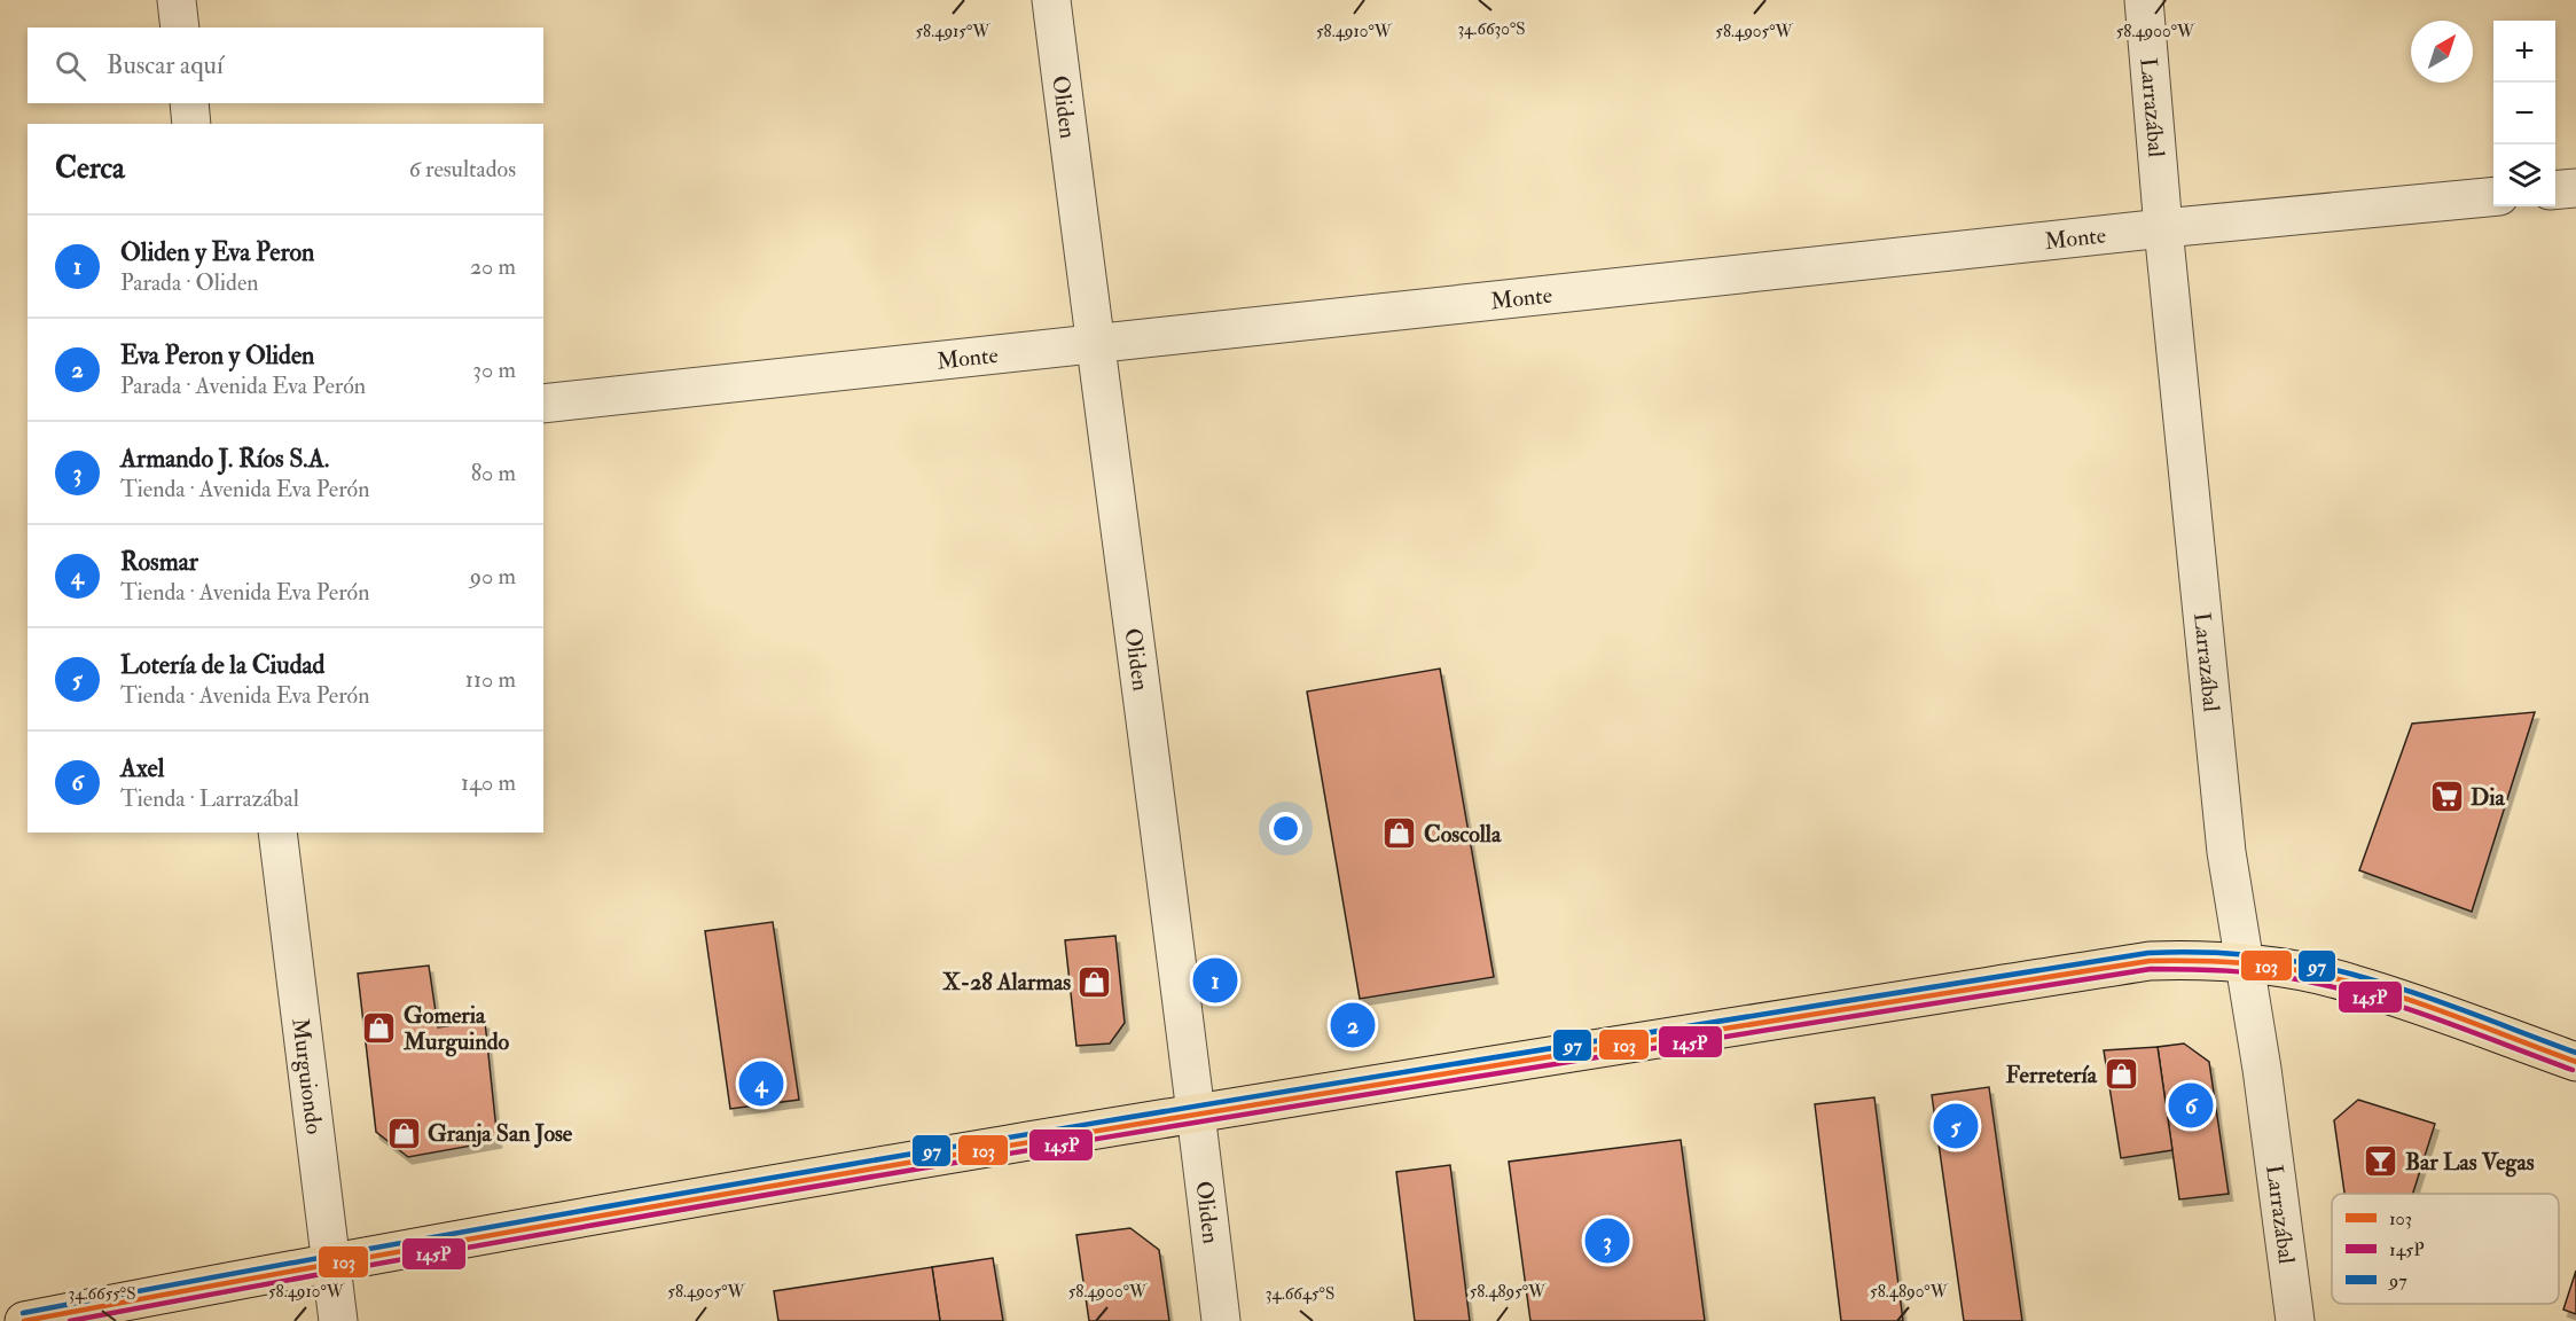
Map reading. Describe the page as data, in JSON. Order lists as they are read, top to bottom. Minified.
{"streets":{"street":["Oliden","Larrazábal","Monte","Murguiondo"]},"crossings":[["Oliden","Monte"],["Larrazábal","Monte"]],"places":{"supermarket":["Dia"],"shop":["Coscolla","X-28 Alarmas","Gomeria Murguindo","Ferretería","Granja San Jose"],"bar":["Bar Las Vegas"]},"lines":["transit line 97","transit line 103","transit line 145P"],"legend":["103","145P","97"],"north":"top right","page":{"map_buttons":["+","−"],"search":"Buscar aquí","heading":["Cerca","6 resultados"],"list":[{"mark":"1","name":"Oliden y Eva Peron","note":"Parada · Oliden","value":"20 m"},{"mark":"2","name":"Eva Peron y Oliden","note":"Parada · Avenida Eva Perón","value":"30 m"},{"mark":"3","name":"Armando J. Ríos S.A.","note":"Tienda · Avenida Eva Perón","value":"80 m"},{"mark":"4","name":"Rosmar","note":"Tienda · Avenida Eva Perón","value":"90 m"},{"mark":"5","name":"Lotería de la Ciudad","note":"Tienda · Avenida Eva Perón","value":"110 m"},{"mark":"6","name":"Axel","note":"Tienda · Larrazábal","value":"140 m"}],"pins":["1","2","4","6","5","3"]},"coordinates":["34.6630°S","58.4915°W","58.4905°W","58.4900°W","58.4910°W","58.4895°W","58.4890°W","34.6655°S","34.6645°S"]}
